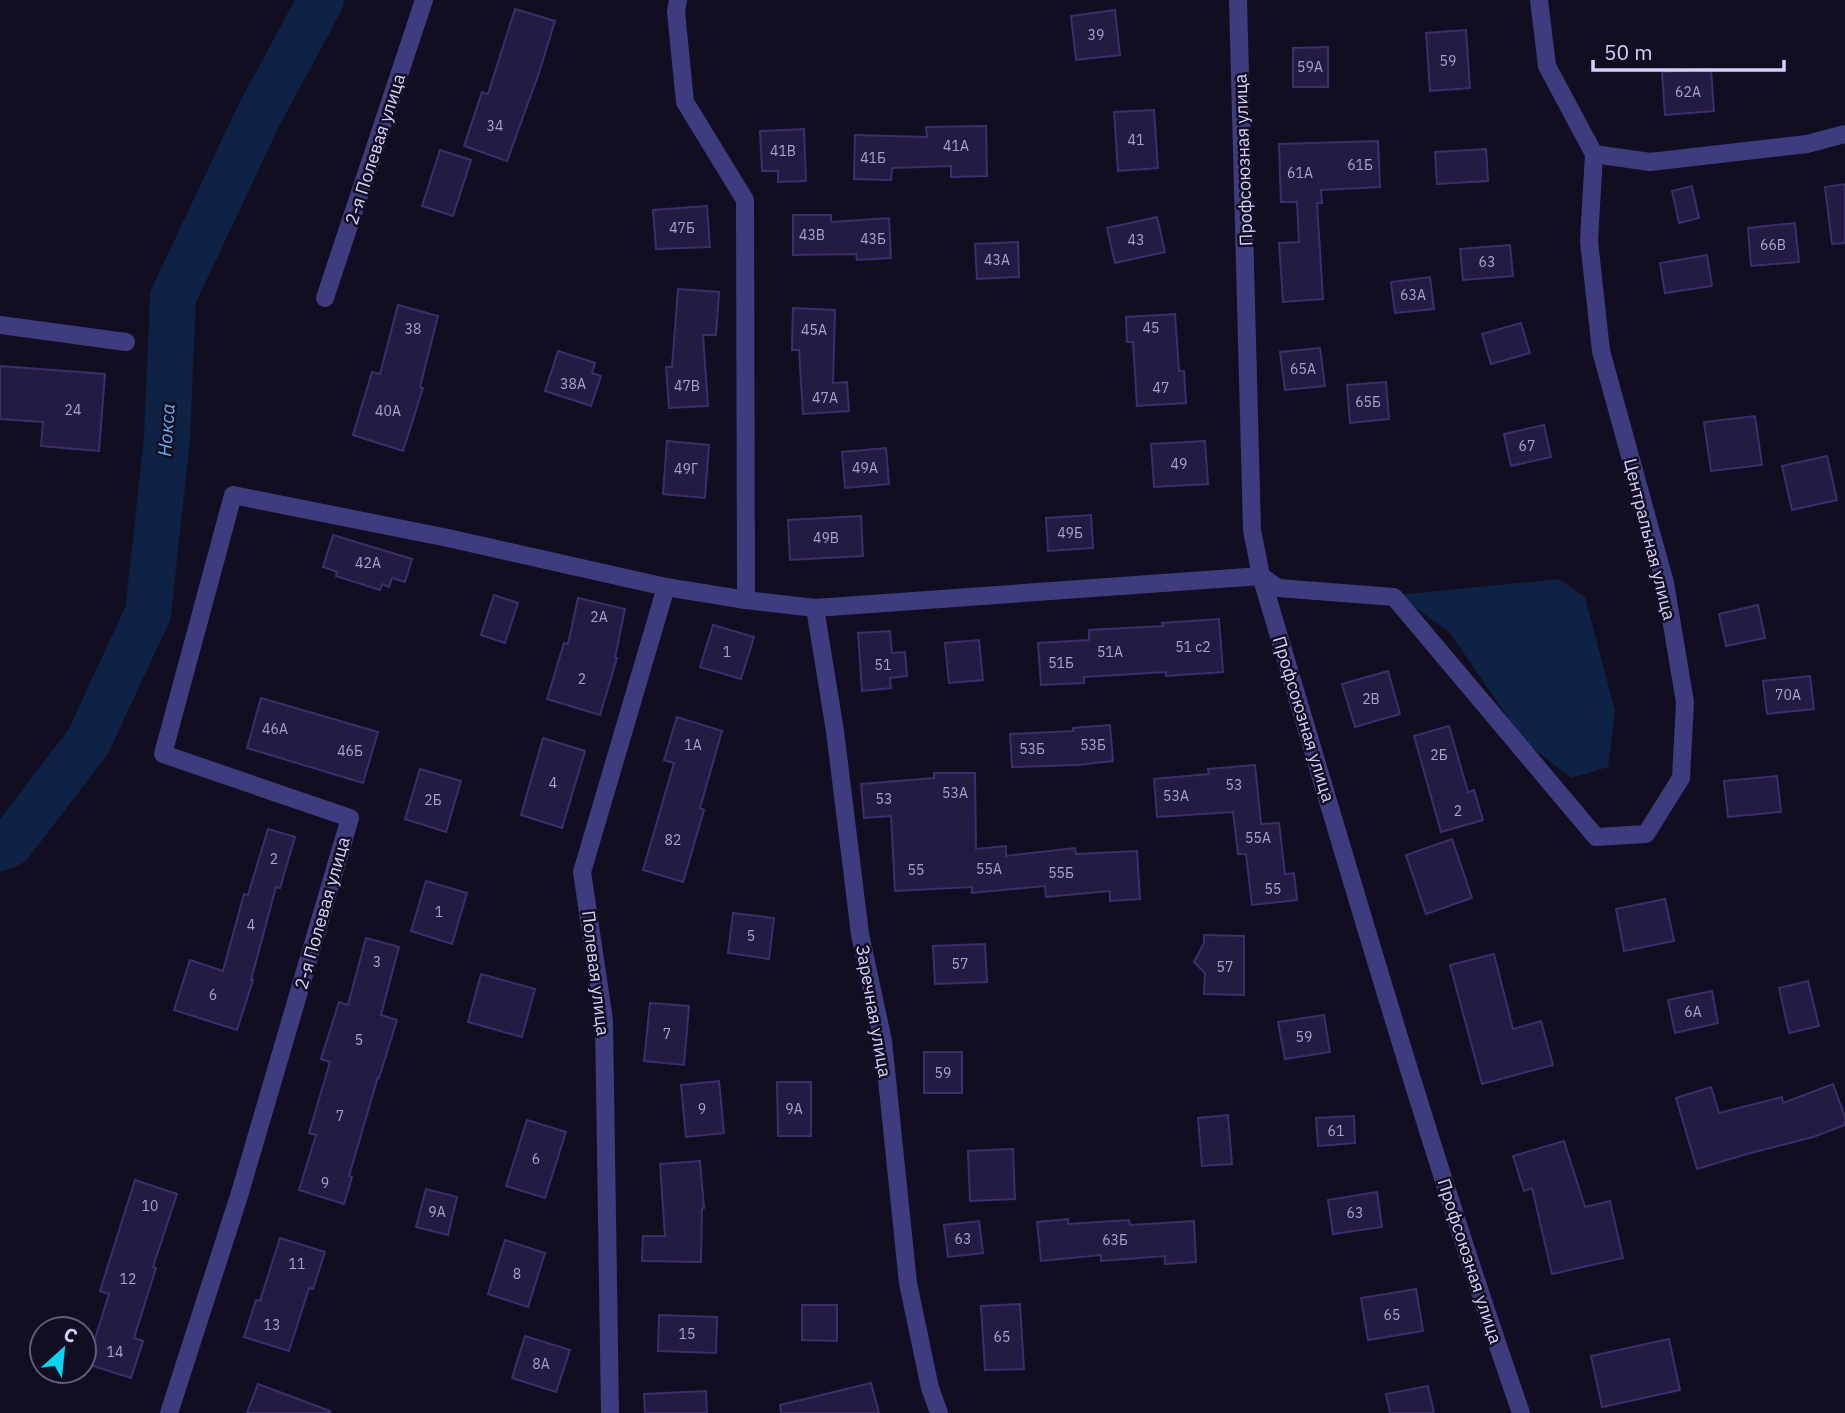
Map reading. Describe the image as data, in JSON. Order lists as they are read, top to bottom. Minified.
{"streets":{"street":["2-я Полевая улица","Профсоюзная улица","Центральная улица","Полевая улица","Заречная улица"]},"crossings":[["2-я Полевая улица","Полевая улица"],["Профсоюзная улица","Центральная улица"]],"water":["Нокса"],"house_numbers":["39","59","59А","62А","34","41","41А","41В","41Б","61Б","61А","47Б","43В","43Б","43","66В","43А","63","63А","45","38","45А","65А","38А","47В","47","47А","65Б","24","40А","67","49","49А","49Г","49Б","49В","42А","2А","51 с2","1","51А","51Б","51","2","70А","2В","46А","1А","53Б","53Б","46Б","2Б","4","53","53А","53А","53","2Б","2","55А","82","2","55А","55","55Б","55","1","4","5","3","57","57","6","6А","7","59","5","59","9","9А","7","61","6","9","10","9А","63","63","63Б","11","8","12","65","13","15","65","14","8А"],"scale_bar":"50 m","north":"top right"}
